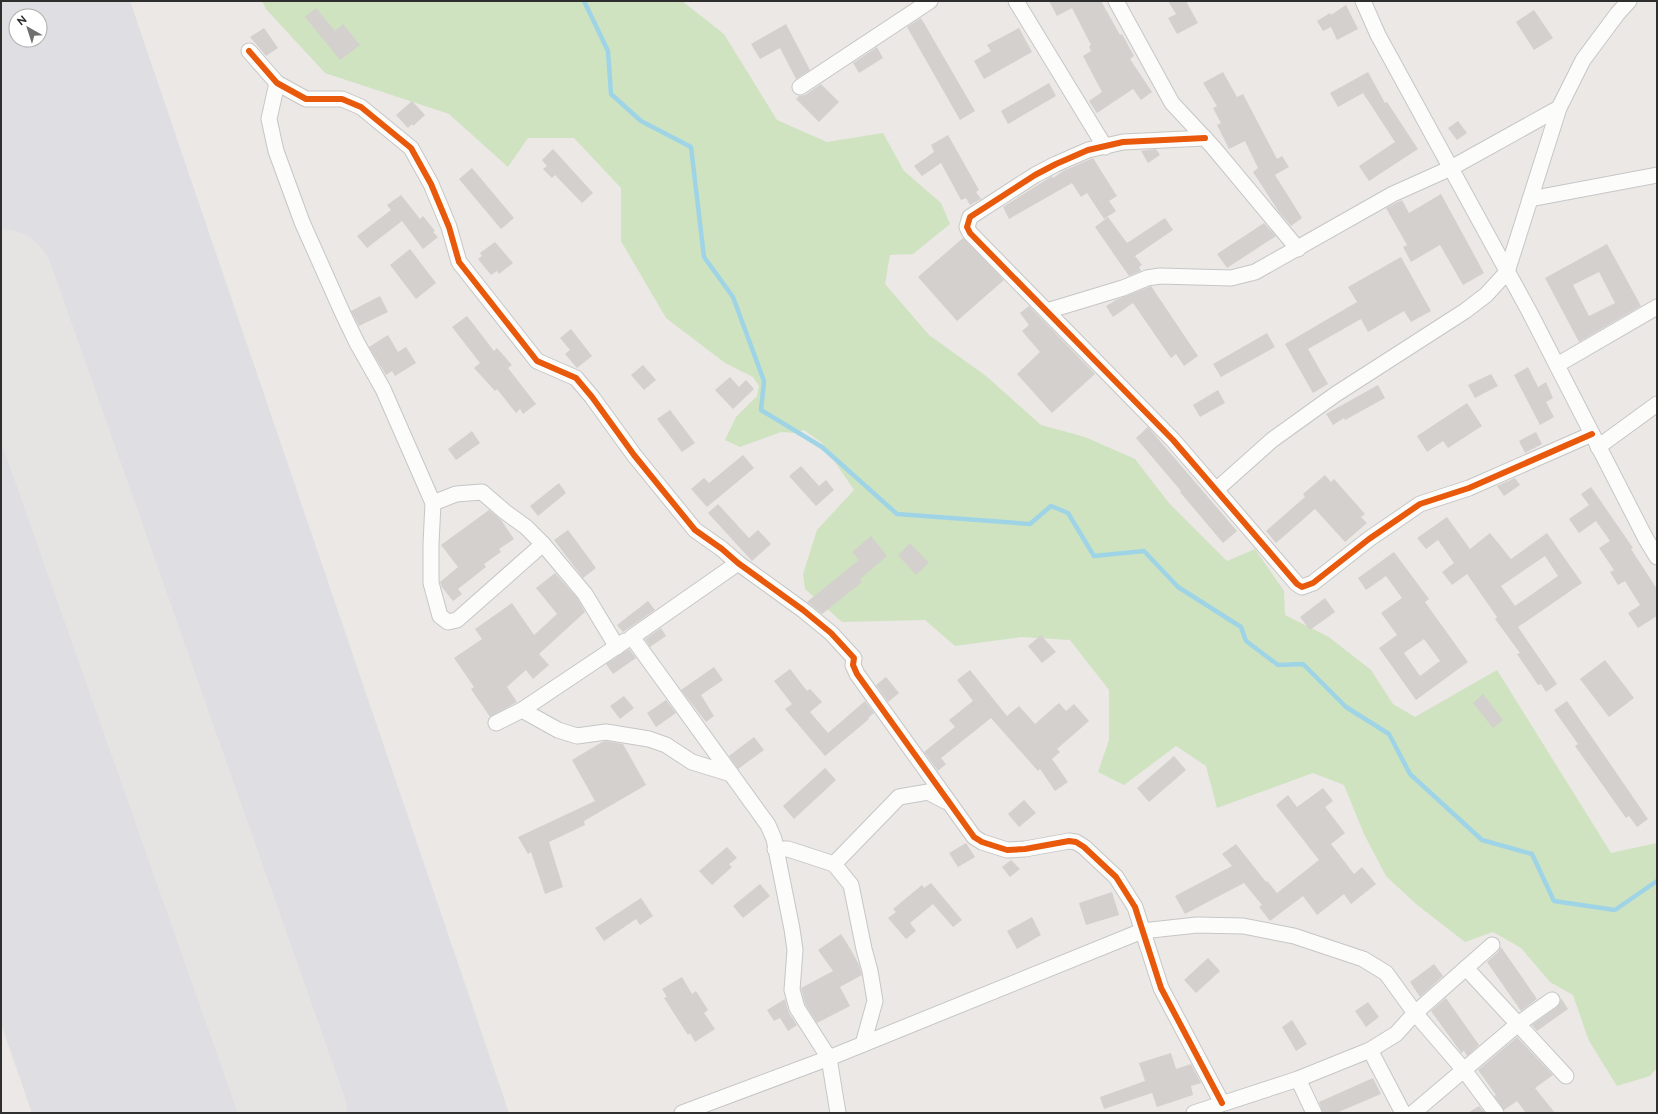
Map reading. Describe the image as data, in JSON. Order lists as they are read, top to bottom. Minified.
{"north":"top left"}
